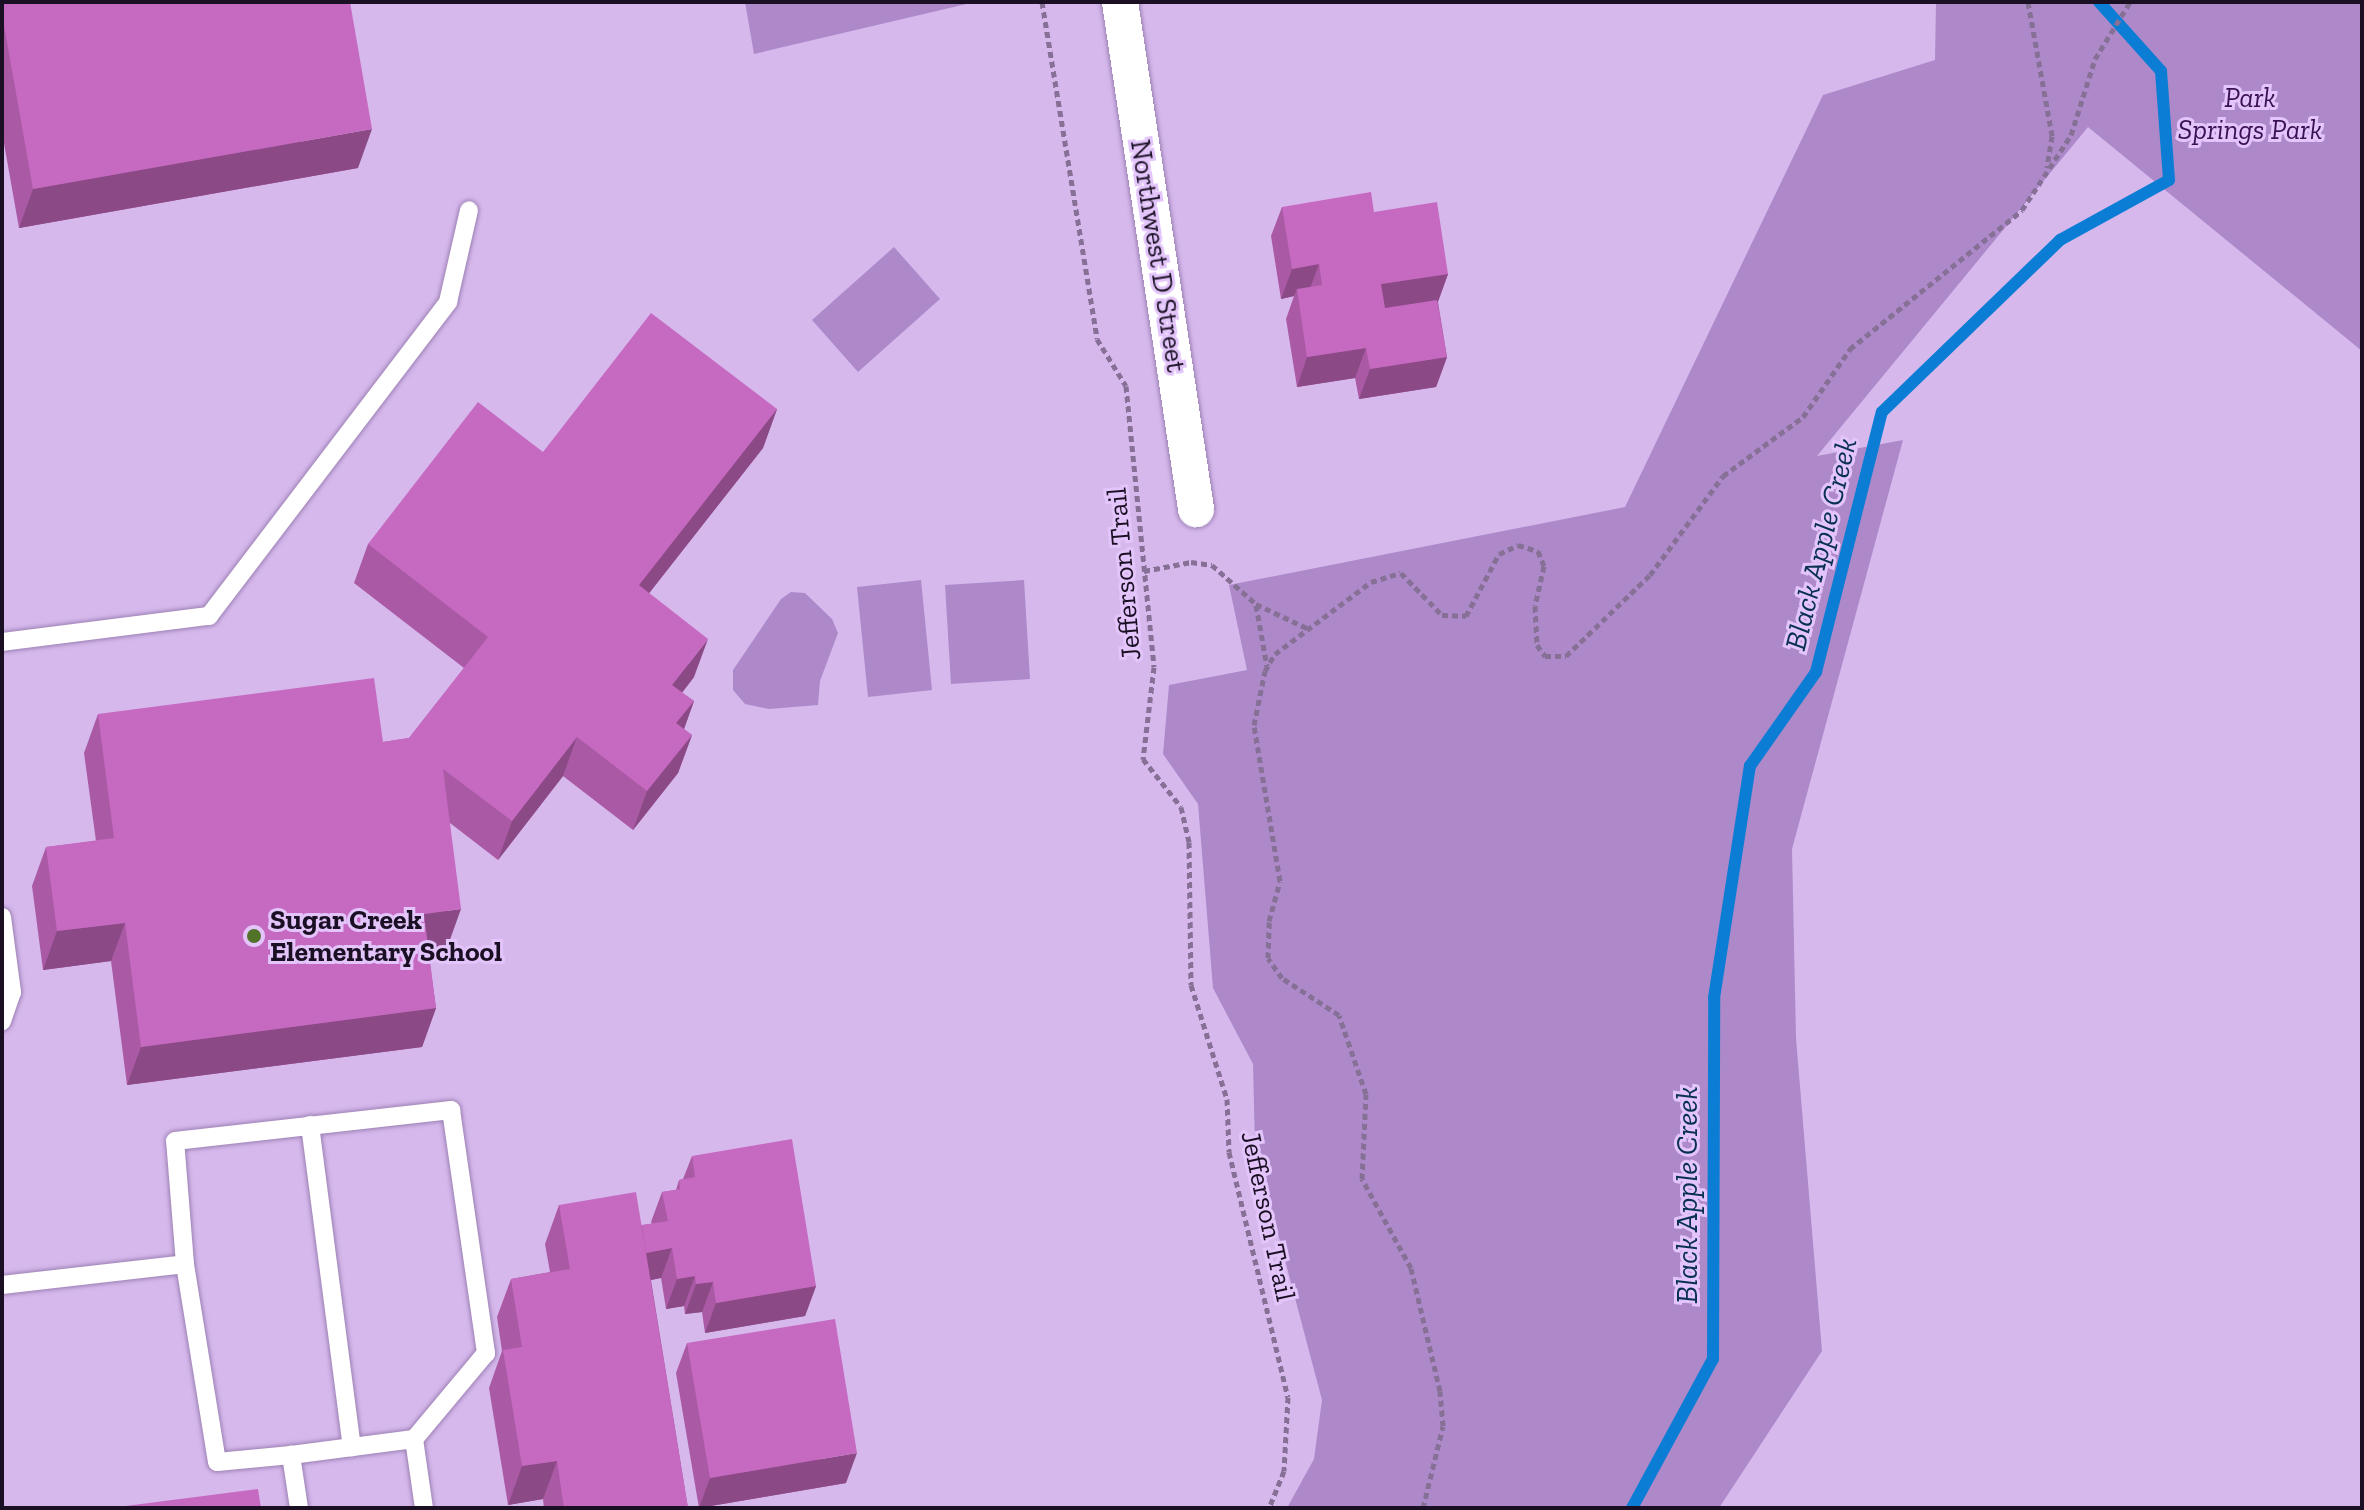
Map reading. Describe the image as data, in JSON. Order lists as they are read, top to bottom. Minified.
{"streets":{"street":["Northwest D Street"],"path":["Jefferson Trail"]},"water":["Black Apple Creek"],"parks":["Park Springs Park"],"places":["Sugar Creek Elementary School"]}
